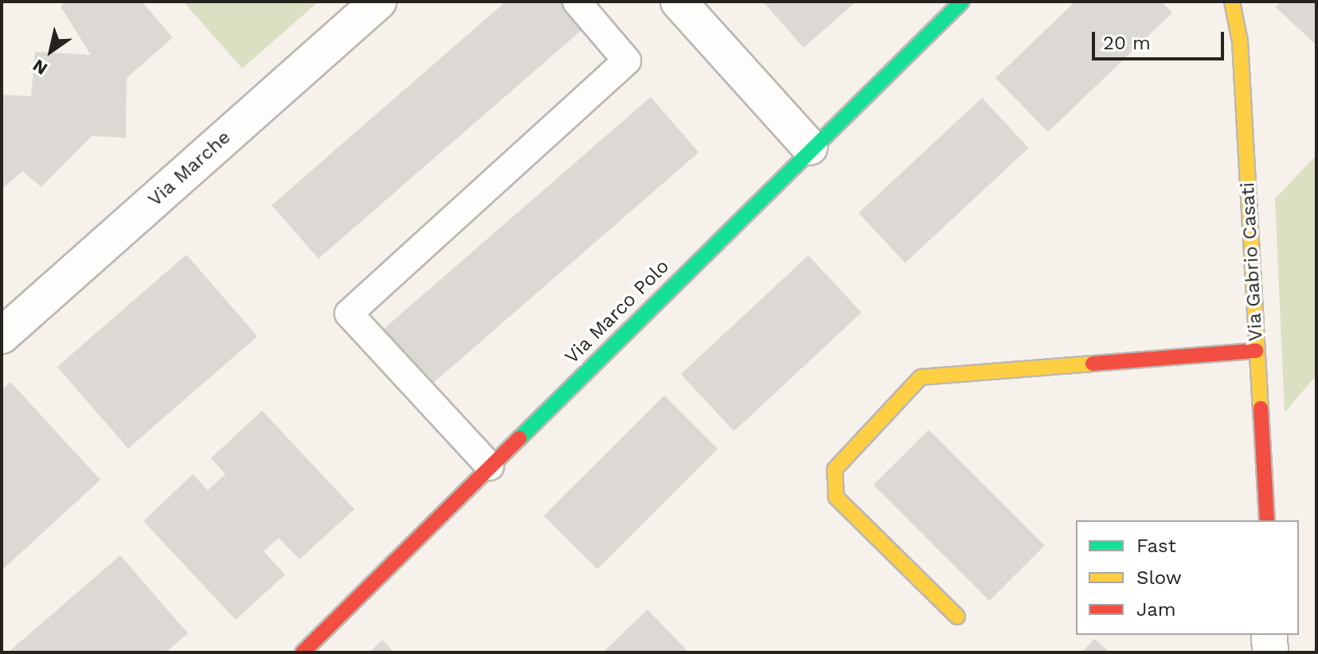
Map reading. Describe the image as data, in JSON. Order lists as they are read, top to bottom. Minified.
{"streets":{"street":["Via Marche","Via Gabrio Casati","Via Marco Polo"]},"legend":["Fast","Slow","Jam"],"scale_bar":"20 m","north":"bottom left"}
